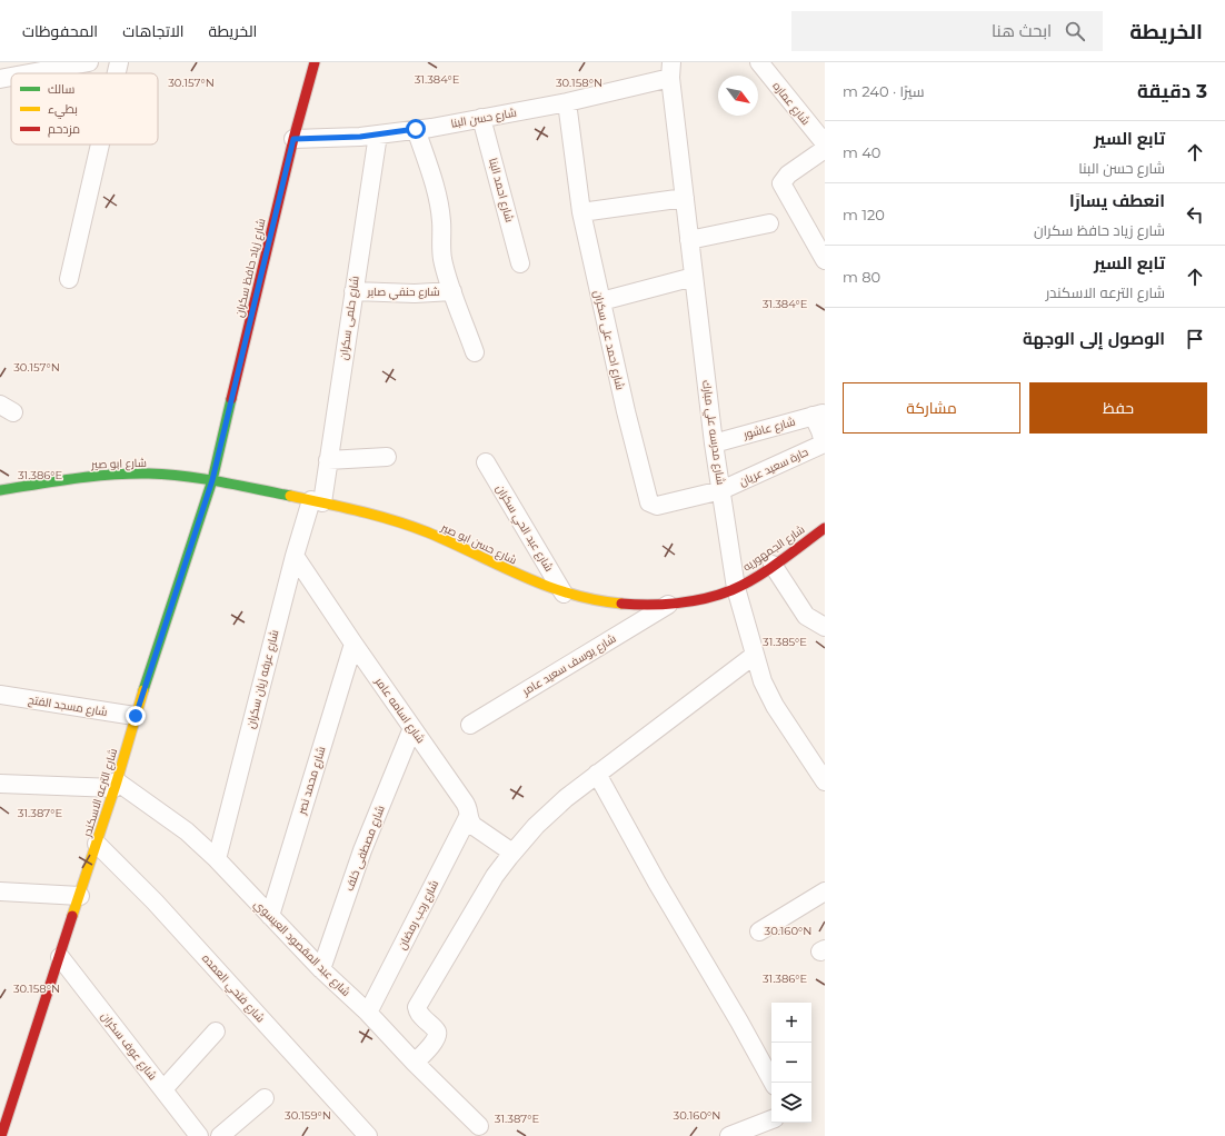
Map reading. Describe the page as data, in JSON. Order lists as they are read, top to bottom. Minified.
{"streets":{"street":["شارع عماره","شارع حسن البنا","شارع احمد البنا","شارع زياد حافظ سكران","شارع حنفي صابر","شارع حلمى سكران","شارع احمد على سكران","شارع عاشور","شارع مدرسه علي مبارك","شارع ابو صير","حارة سعيد عريان","شارع عبد الحي سكران","شارع حسن ابو صير","شارع الجمهوريه","شارع يوسف سعيد عامر","شارع عرفه زيان سكران","شارع مسجد الفتح","شارع اسامه عامر","شارع محمد نصر","شارع الترعه الاسكندر","شارع مصطفى خلف","شارع رجب رمضان","شارع عبد المقصود العيسوي","شارع فتحي العمده","شارع عوف سكران"]},"crossings":[["شارع حسن البنا","شارع احمد البنا"],["شارع حسن البنا","شارع زياد حافظ سكران"],["شارع حسن البنا","شارع حلمى سكران"],["شارع حسن البنا","شارع احمد على سكران"],["شارع حسن البنا","شارع مدرسه علي مبارك"],["شارع زياد حافظ سكران","شارع ابو صير"],["شارع زياد حافظ سكران","شارع حسن ابو صير"],["شارع زياد حافظ سكران","شارع الترعه الاسكندر"],["شارع حنفي صابر","شارع حلمى سكران"],["شارع حلمى سكران","شارع حسن ابو صير"],["شارع حلمى سكران","شارع عرفه زيان سكران"],["شارع احمد على سكران","شارع مدرسه علي مبارك"],["شارع احمد على سكران","حارة سعيد عريان"],["شارع عاشور","شارع مدرسه علي مبارك"],["شارع عاشور","حارة سعيد عريان"],["شارع مدرسه علي مبارك","حارة سعيد عريان"],["شارع مدرسه علي مبارك","شارع حسن ابو صير"],["شارع مدرسه علي مبارك","شارع الجمهوريه"],["شارع ابو صير","شارع حسن ابو صير"],["شارع ابو صير","شارع الترعه الاسكندر"],["شارع عبد الحي سكران","شارع حسن ابو صير"],["شارع حسن ابو صير","شارع الجمهوريه"],["شارع حسن ابو صير","شارع يوسف سعيد عامر"],["شارع حسن ابو صير","شارع عرفه زيان سكران"],["شارع حسن ابو صير","شارع الترعه الاسكندر"],["شارع عرفه زيان سكران","شارع اسامه عامر"],["شارع عرفه زيان سكران","شارع عبد المقصود العيسوي"],["شارع مسجد الفتح","شارع الترعه الاسكندر"],["شارع اسامه عامر","شارع محمد نصر"],["شارع اسامه عامر","شارع مصطفى خلف"],["شارع اسامه عامر","شارع رجب رمضان"],["شارع محمد نصر","شارع عبد المقصود العيسوي"],["شارع الترعه الاسكندر","شارع عبد المقصود العيسوي"],["شارع الترعه الاسكندر","شارع فتحي العمده"],["شارع الترعه الاسكندر","شارع عوف سكران"],["شارع مصطفى خلف","شارع عبد المقصود العيسوي"],["شارع رجب رمضان","شارع عبد المقصود العيسوي"]],"legend":["سالك","بطيء","مزدحم"],"north":"bottom right","page":{"header":"الخريطة","search":"ابحث هنا","nav":["الخريطة","الاتجاهات","المحفوظات"],"heading":["3 دقيقة","سيرًا · 240 m"],"list":[["تابع السير","شارع حسن البنا","40 m"],["انعطف يسارًا","شارع زياد حافظ سكران","120 m"],["تابع السير","شارع الترعه الاسكندر","80 m"],"الوصول إلى الوجهة"],"buttons":["حفظ","مشاركة"],"map_buttons":["+","−"]},"coordinates":["31.384°E","30.157°N","30.158°N","31.386°E","31.385°E","31.387°E","30.160°N","30.159°N"]}
